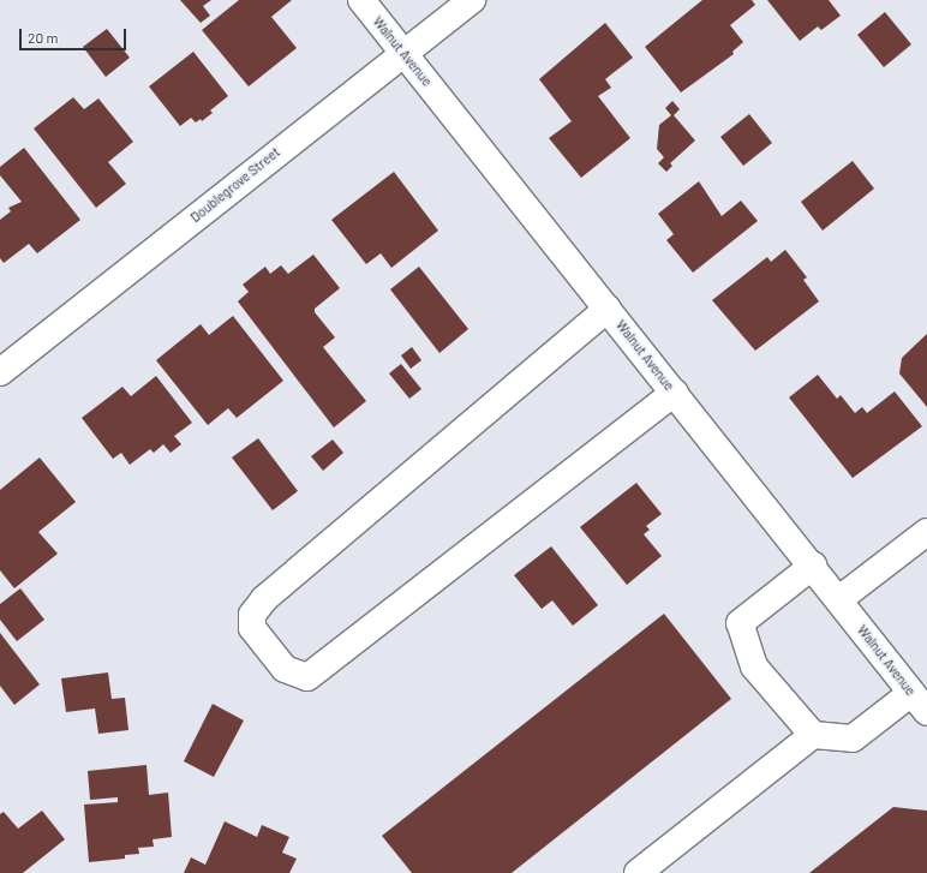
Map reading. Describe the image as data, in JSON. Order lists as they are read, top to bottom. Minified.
{"streets":{"street":["Walnut Avenue","Doublegrove Street"]},"crossings":[["Walnut Avenue","Doublegrove Street"]],"scale_bar":"20 m"}
